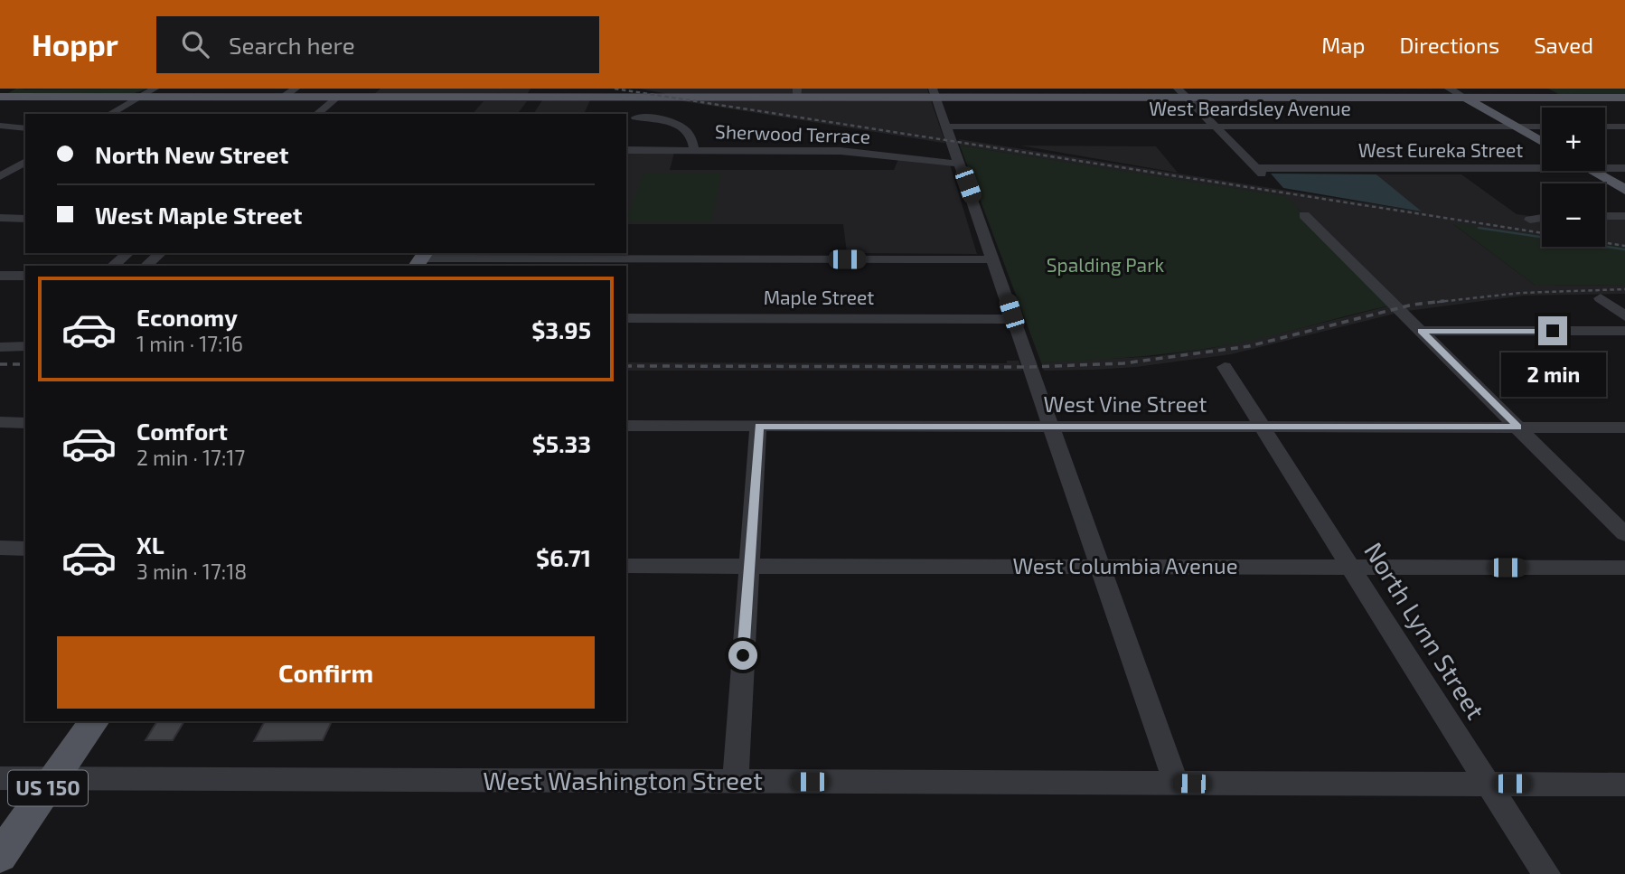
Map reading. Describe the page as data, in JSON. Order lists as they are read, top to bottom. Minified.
{"streets":{"main road":["US 150"],"street":["West Beardsley Avenue","Sherwood Terrace","West Eureka Street","Maple Street","West Vine Street","West Columbia Avenue","North Lynn Street","West Washington Street"]},"crossings":[["West Beardsley Avenue","West Eureka Street"],["West Vine Street","North Lynn Street"],["West Columbia Avenue","North Lynn Street"],["North Lynn Street","West Washington Street"],["West Washington Street","US 150"]],"parks":["Spalding Park"],"page":{"header":"Hoppr","search":"Search here","nav":["Map","Directions","Saved"],"map_buttons":["+","−"],"banner":["North New Street","West Maple Street"],"list":[{"name":"Economy","note":"1 min · 17:16","value":"$3.95"},{"name":"Comfort","note":"2 min · 17:17","value":"$5.33"},{"name":"XL","note":"3 min · 17:18","value":"$6.71"}],"bubble":"2 min","buttons":"Confirm"}}
